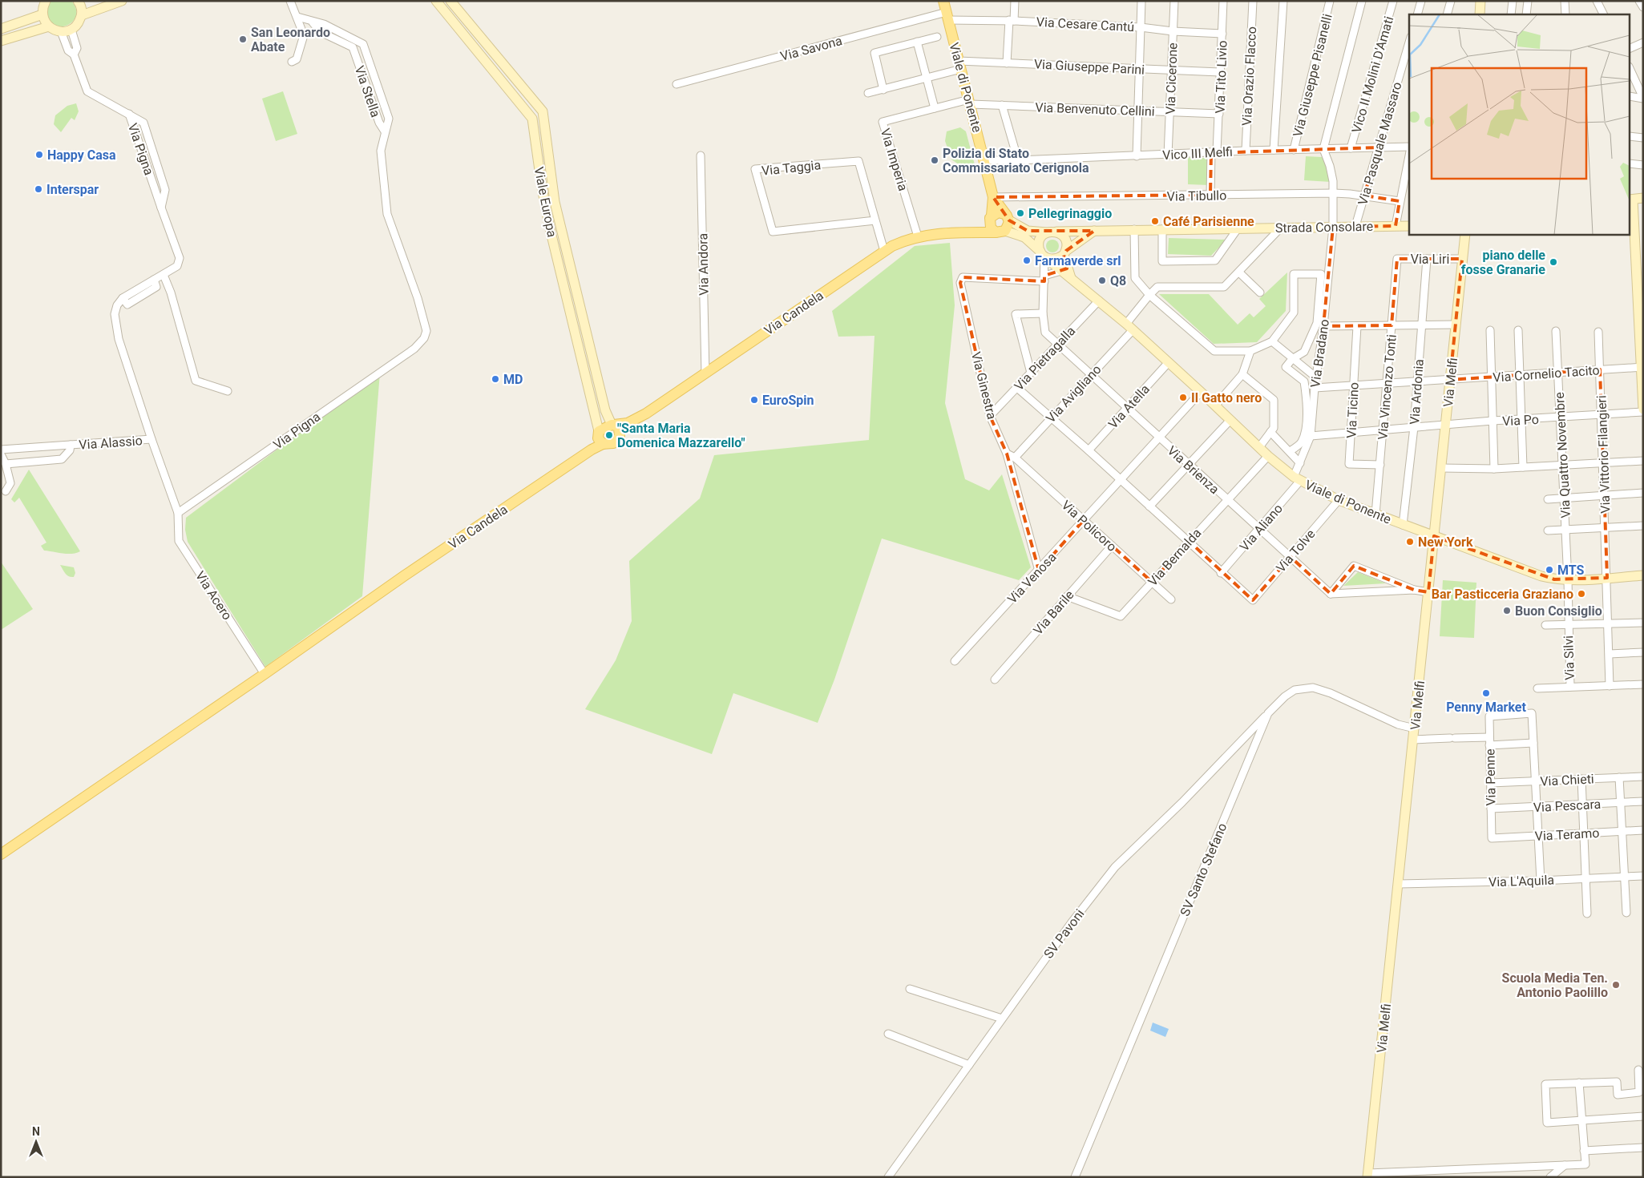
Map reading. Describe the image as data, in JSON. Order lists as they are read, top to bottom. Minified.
{"streets":{"main road":["Viale di Ponente","Via Candela"],"street":["Via Cesare Cantú","Via Savona","Via Giuseppe Parini","Vico II Molini D'Amati","Via Giuseppe Pisanelli","Via Orazio Flacco","Via Tito Livio","Via Cicerone","Via Stella","Via Benvenuto Cellini","Via Pasquale Massaro","Via Pigna","Vico III Melfi","Via Imperia","Via Taggia","Via Tibullo","Viale Europa","Strada Consolare","Via Liri","Via Andora","Via Bradano","Via Pietragalla","Via Cornelio Tacito","Via Melfi","Via Ginestra","Via Vincenzo Tonti","Via Ardonia","Via Avigliano","Via Atella","Via Ticino","Via Po","Via Alassio","Via Vittorio Filangieri","Via Quattro Novembre","Via Brienza","Via Policoro","Via Aliano","Via Tolve","Via Bernalda","Via Venosa","Via Acero","Via Barile","Via Silvi","Via Penne","Via Chieti","Via Pescara","Via Teramo","SV Santo Stefano","Via L'Aquila","SV Pavoni"]},"crossings":[["Via Cesare Cantú","Via Savona"],["Via Cesare Cantú","Via Tito Livio"],["Via Cesare Cantú","Via Cicerone"],["Via Cesare Cantú","Viale di Ponente"],["Via Savona","Viale di Ponente"],["Via Giuseppe Parini","Via Tito Livio"],["Via Giuseppe Parini","Via Cicerone"],["Via Giuseppe Parini","Viale di Ponente"],["Vico II Molini D'Amati","Vico III Melfi"],["Via Giuseppe Pisanelli","Vico III Melfi"],["Via Orazio Flacco","Vico III Melfi"],["Via Tito Livio","Via Benvenuto Cellini"],["Via Tito Livio","Vico III Melfi"],["Via Tito Livio","Via Tibullo"],["Via Cicerone","Via Benvenuto Cellini"],["Via Cicerone","Vico III Melfi"],["Viale di Ponente","Via Benvenuto Cellini"],["Viale di Ponente","Vico III Melfi"],["Viale di Ponente","Via Imperia"],["Viale di Ponente","Via Tibullo"],["Viale di Ponente","Strada Consolare"],["Viale di Ponente","Via Candela"],["Viale di Ponente","Via Bradano"],["Viale di Ponente","Via Pietragalla"],["Viale di Ponente","Via Melfi"],["Viale di Ponente","Via Vincenzo Tonti"],["Viale di Ponente","Via Ardonia"],["Viale di Ponente","Via Avigliano"],["Viale di Ponente","Via Atella"],["Viale di Ponente","Via Vittorio Filangieri"],["Viale di Ponente","Via Quattro Novembre"],["Viale di Ponente","Via Brienza"],["Viale di Ponente","Via Aliano"],["Viale di Ponente","Via Tolve"],["Viale di Ponente","Via Bernalda"],["Viale di Ponente","Via Silvi"],["Via Stella","Via Pigna"],["Via Benvenuto Cellini","Via Imperia"],["Via Pasquale Massaro","Vico III Melfi"],["Via Pasquale Massaro","Via Tibullo"],["Via Pasquale Massaro","Strada Consolare"],["Via Pigna","Via Alassio"],["Via Pigna","Via Acero"],["Vico III Melfi","Via Bradano"],["Via Imperia","Via Candela"],["Via Taggia","Via Candela"],["Via Tibullo","Via Bradano"],["Viale Europa","Via Candela"],["Strada Consolare","Via Bradano"],["Strada Consolare","Via Brienza"],["Via Liri","Via Melfi"],["Via Liri","Via Vincenzo Tonti"],["Via Liri","Via Ardonia"],["Via Andora","Via Candela"],["Via Candela","Via Acero"],["Via Bradano","Via Cornelio Tacito"],["Via Bradano","Via Po"],["Via Bradano","Via Aliano"],["Via Pietragalla","Via Ginestra"],["Via Pietragalla","Via Brienza"],["Via Cornelio Tacito","Via Melfi"],["Via Cornelio Tacito","Via Vincenzo Tonti"],["Via Cornelio Tacito","Via Ardonia"],["Via Cornelio Tacito","Via Ticino"],["Via Cornelio Tacito","Via Vittorio Filangieri"],["Via Cornelio Tacito","Via Quattro Novembre"],["Via Melfi","Via Po"],["Via Melfi","SV Santo Stefano"],["Via Melfi","Via L'Aquila"],["Via Ginestra","Via Brienza"],["Via Ginestra","Via Policoro"],["Via Ginestra","Via Venosa"],["Via Vincenzo Tonti","Via Ticino"],["Via Vincenzo Tonti","Via Po"],["Via Ardonia","Via Po"],["Via Avigliano","Via Brienza"],["Via Avigliano","Via Policoro"],["Via Atella","Via Brienza"],["Via Ticino","Via Po"],["Via Po","Via Vittorio Filangieri"],["Via Po","Via Quattro Novembre"],["Via Quattro Novembre","Via Silvi"],["Via Brienza","Via Aliano"],["Via Brienza","Via Tolve"],["Via Brienza","Via Bernalda"],["Via Brienza","Via Venosa"],["Via Policoro","Via Bernalda"],["Via Policoro","Via Venosa"],["Via Policoro","Via Barile"],["Via Aliano","Via Tolve"],["Via Bernalda","Via Barile"],["Via Penne","Via Chieti"],["Via Penne","Via Pescara"],["Via Penne","Via Teramo"],["SV Santo Stefano","SV Pavoni"]],"places":["San Leonardo Abate","Happy Casa","Polizia di Stato Commissariato Cerignola","Interspar","Pellegrinaggio","Café Parisienne","Farmaverde srl","piano delle fosse Granarie","Q8","MD","Il Gatto nero","EuroSpin","\"Santa Maria Domenica Mazzarello\"","New York","MTS","Bar Pasticceria Graziano","Buon Consiglio","Penny Market","Scuola Media Ten. Antonio Paolillo"],"north":"top"}
